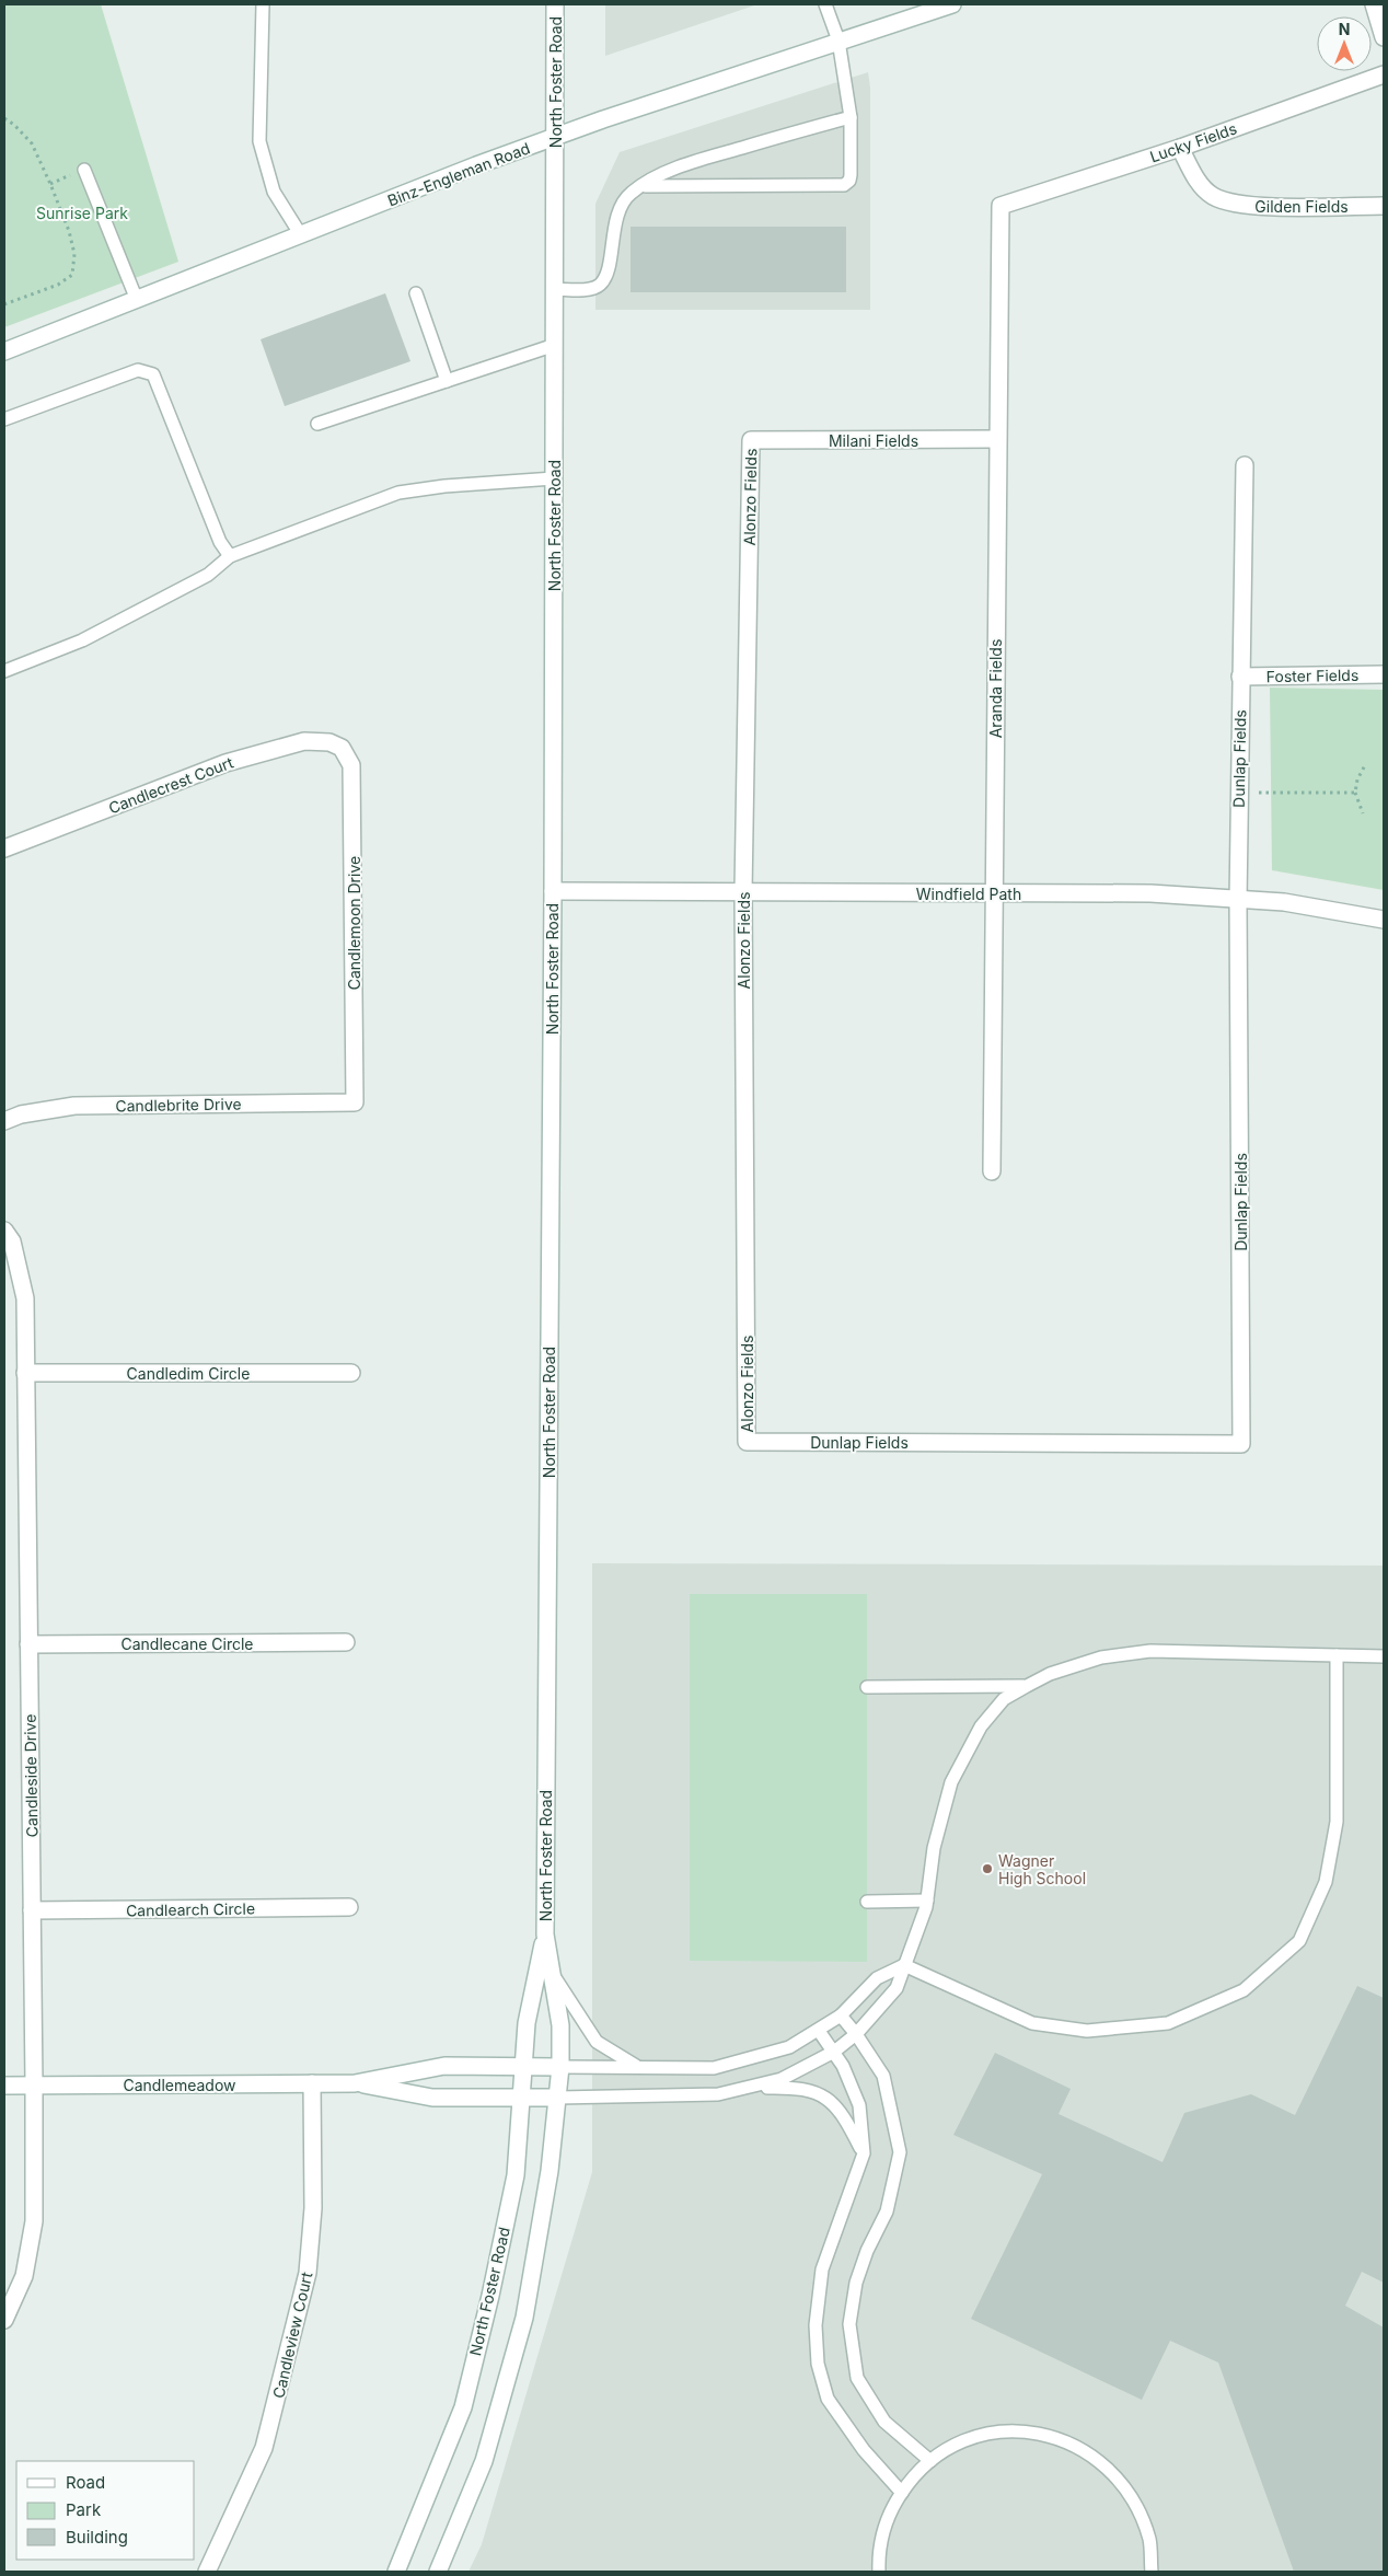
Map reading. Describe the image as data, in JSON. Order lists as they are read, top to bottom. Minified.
{"streets":{"street":["North Foster Road","Lucky Fields","Binz-Engleman Road","Gilden Fields","Milani Fields","Alonzo Fields","Foster Fields","Aranda Fields","Dunlap Fields","Candlecrest Court","Windfield Path","Candlemoon Drive","Candlebrite Drive","Candledim Circle","Candlecane Circle","Candleside Drive","Candlearch Circle","Candlemeadow","Candleview Court"]},"crossings":[["North Foster Road","Binz-Engleman Road"],["North Foster Road","Windfield Path"],["North Foster Road","Candlemeadow"],["Lucky Fields","Gilden Fields"],["Lucky Fields","Aranda Fields"],["Milani Fields","Alonzo Fields"],["Milani Fields","Aranda Fields"],["Alonzo Fields","Dunlap Fields"],["Alonzo Fields","Windfield Path"],["Foster Fields","Dunlap Fields"],["Aranda Fields","Windfield Path"],["Dunlap Fields","Windfield Path"],["Candlecrest Court","Candlemoon Drive"],["Candlemoon Drive","Candlebrite Drive"],["Candledim Circle","Candleside Drive"],["Candlecane Circle","Candleside Drive"],["Candleside Drive","Candlearch Circle"],["Candleside Drive","Candlemeadow"],["Candlemeadow","Candleview Court"]],"parks":["Sunrise Park"],"places":["Wagner High School"],"legend":["Road","Park","Building"],"north":"top"}
